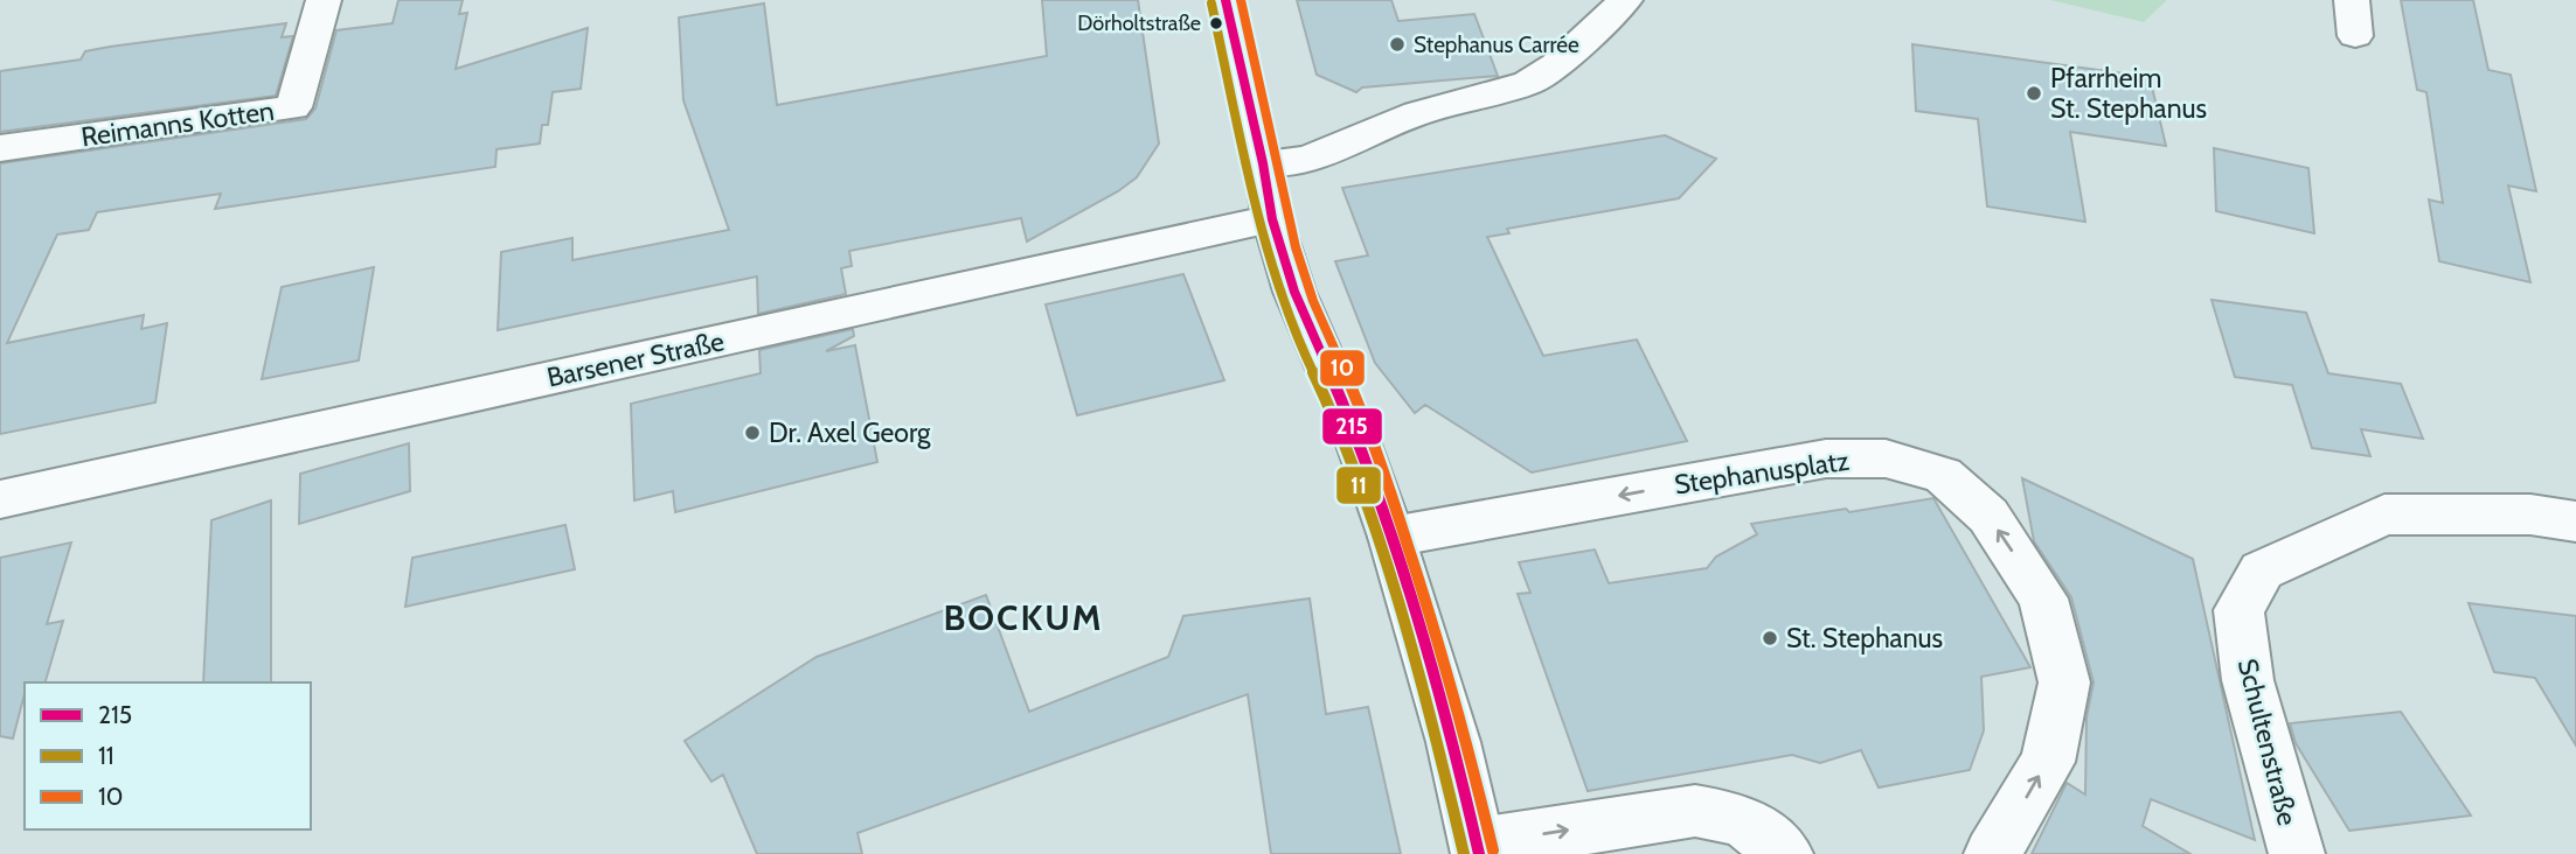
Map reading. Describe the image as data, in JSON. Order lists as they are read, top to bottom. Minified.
{"streets":{"street":["Reimanns Kotten","Barsener Straße","Stephanusplatz","Schultenstraße"]},"districts":["BOCKUM"],"places":["Dörholtstraße","Stephanus Carrée","Pfarrheim St. Stephanus","Dr. Axel Georg","St. Stephanus"],"lines":["transit line 215","transit line 10","transit line 11"],"legend":["215","11","10"]}
